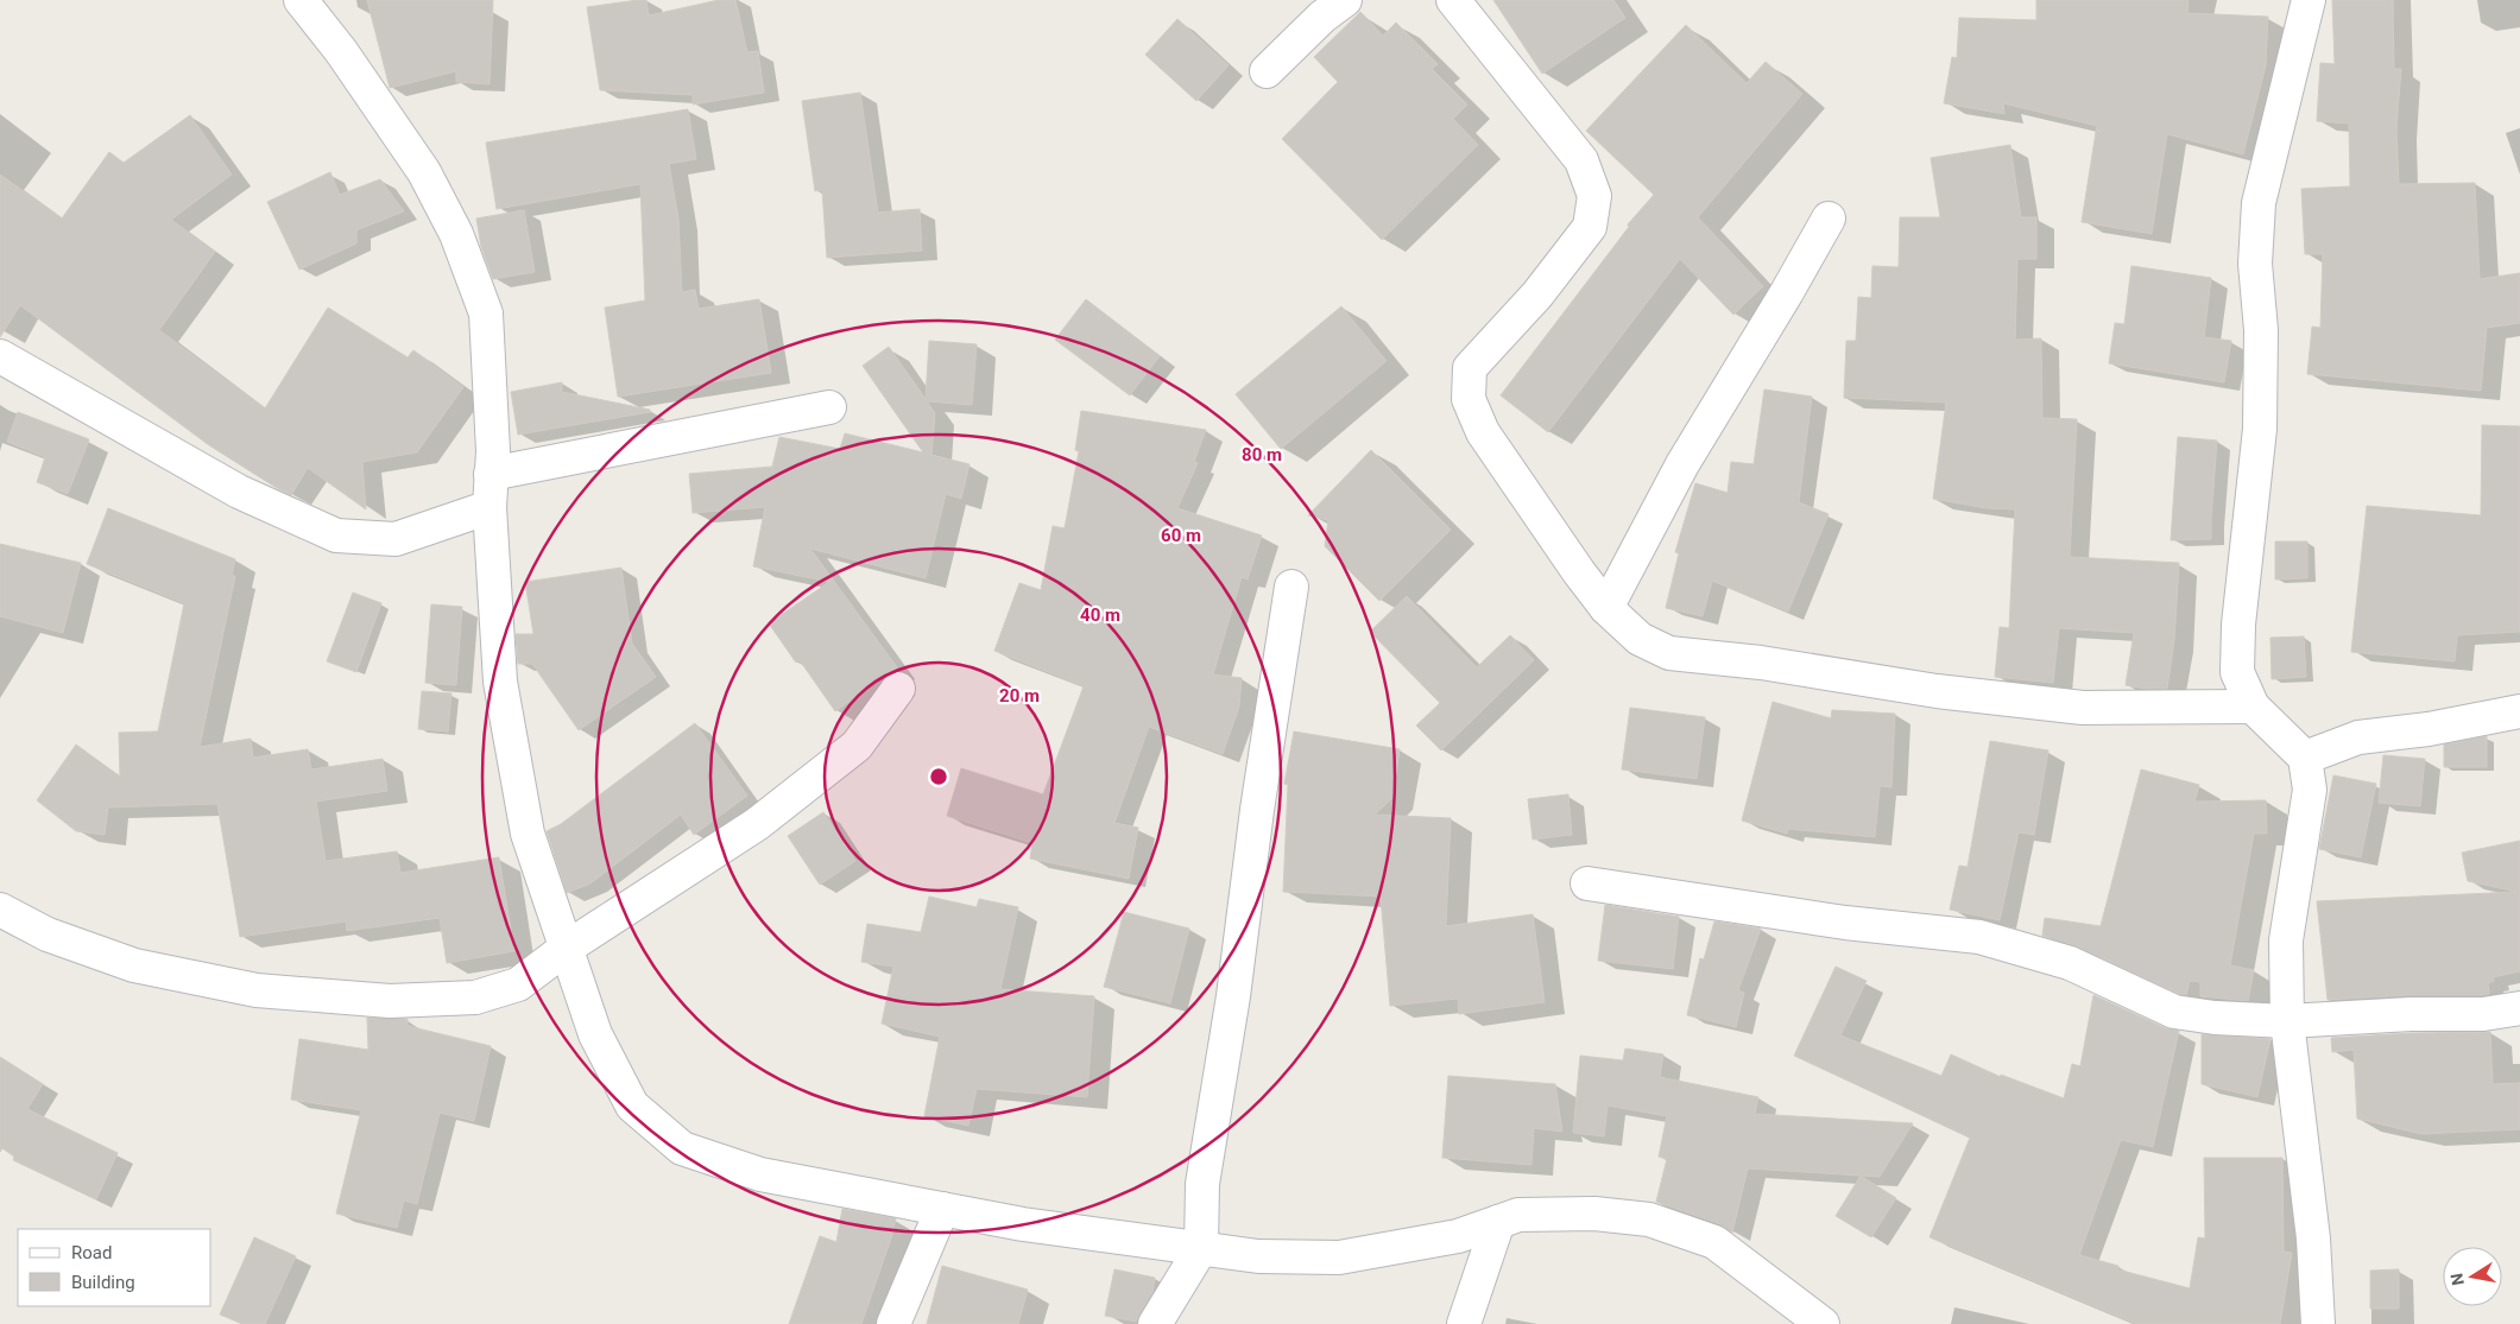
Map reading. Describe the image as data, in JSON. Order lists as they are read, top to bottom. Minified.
{"legend":["Road","Building"],"north":"left","rings":["80 m","60 m","40 m","20 m"]}
